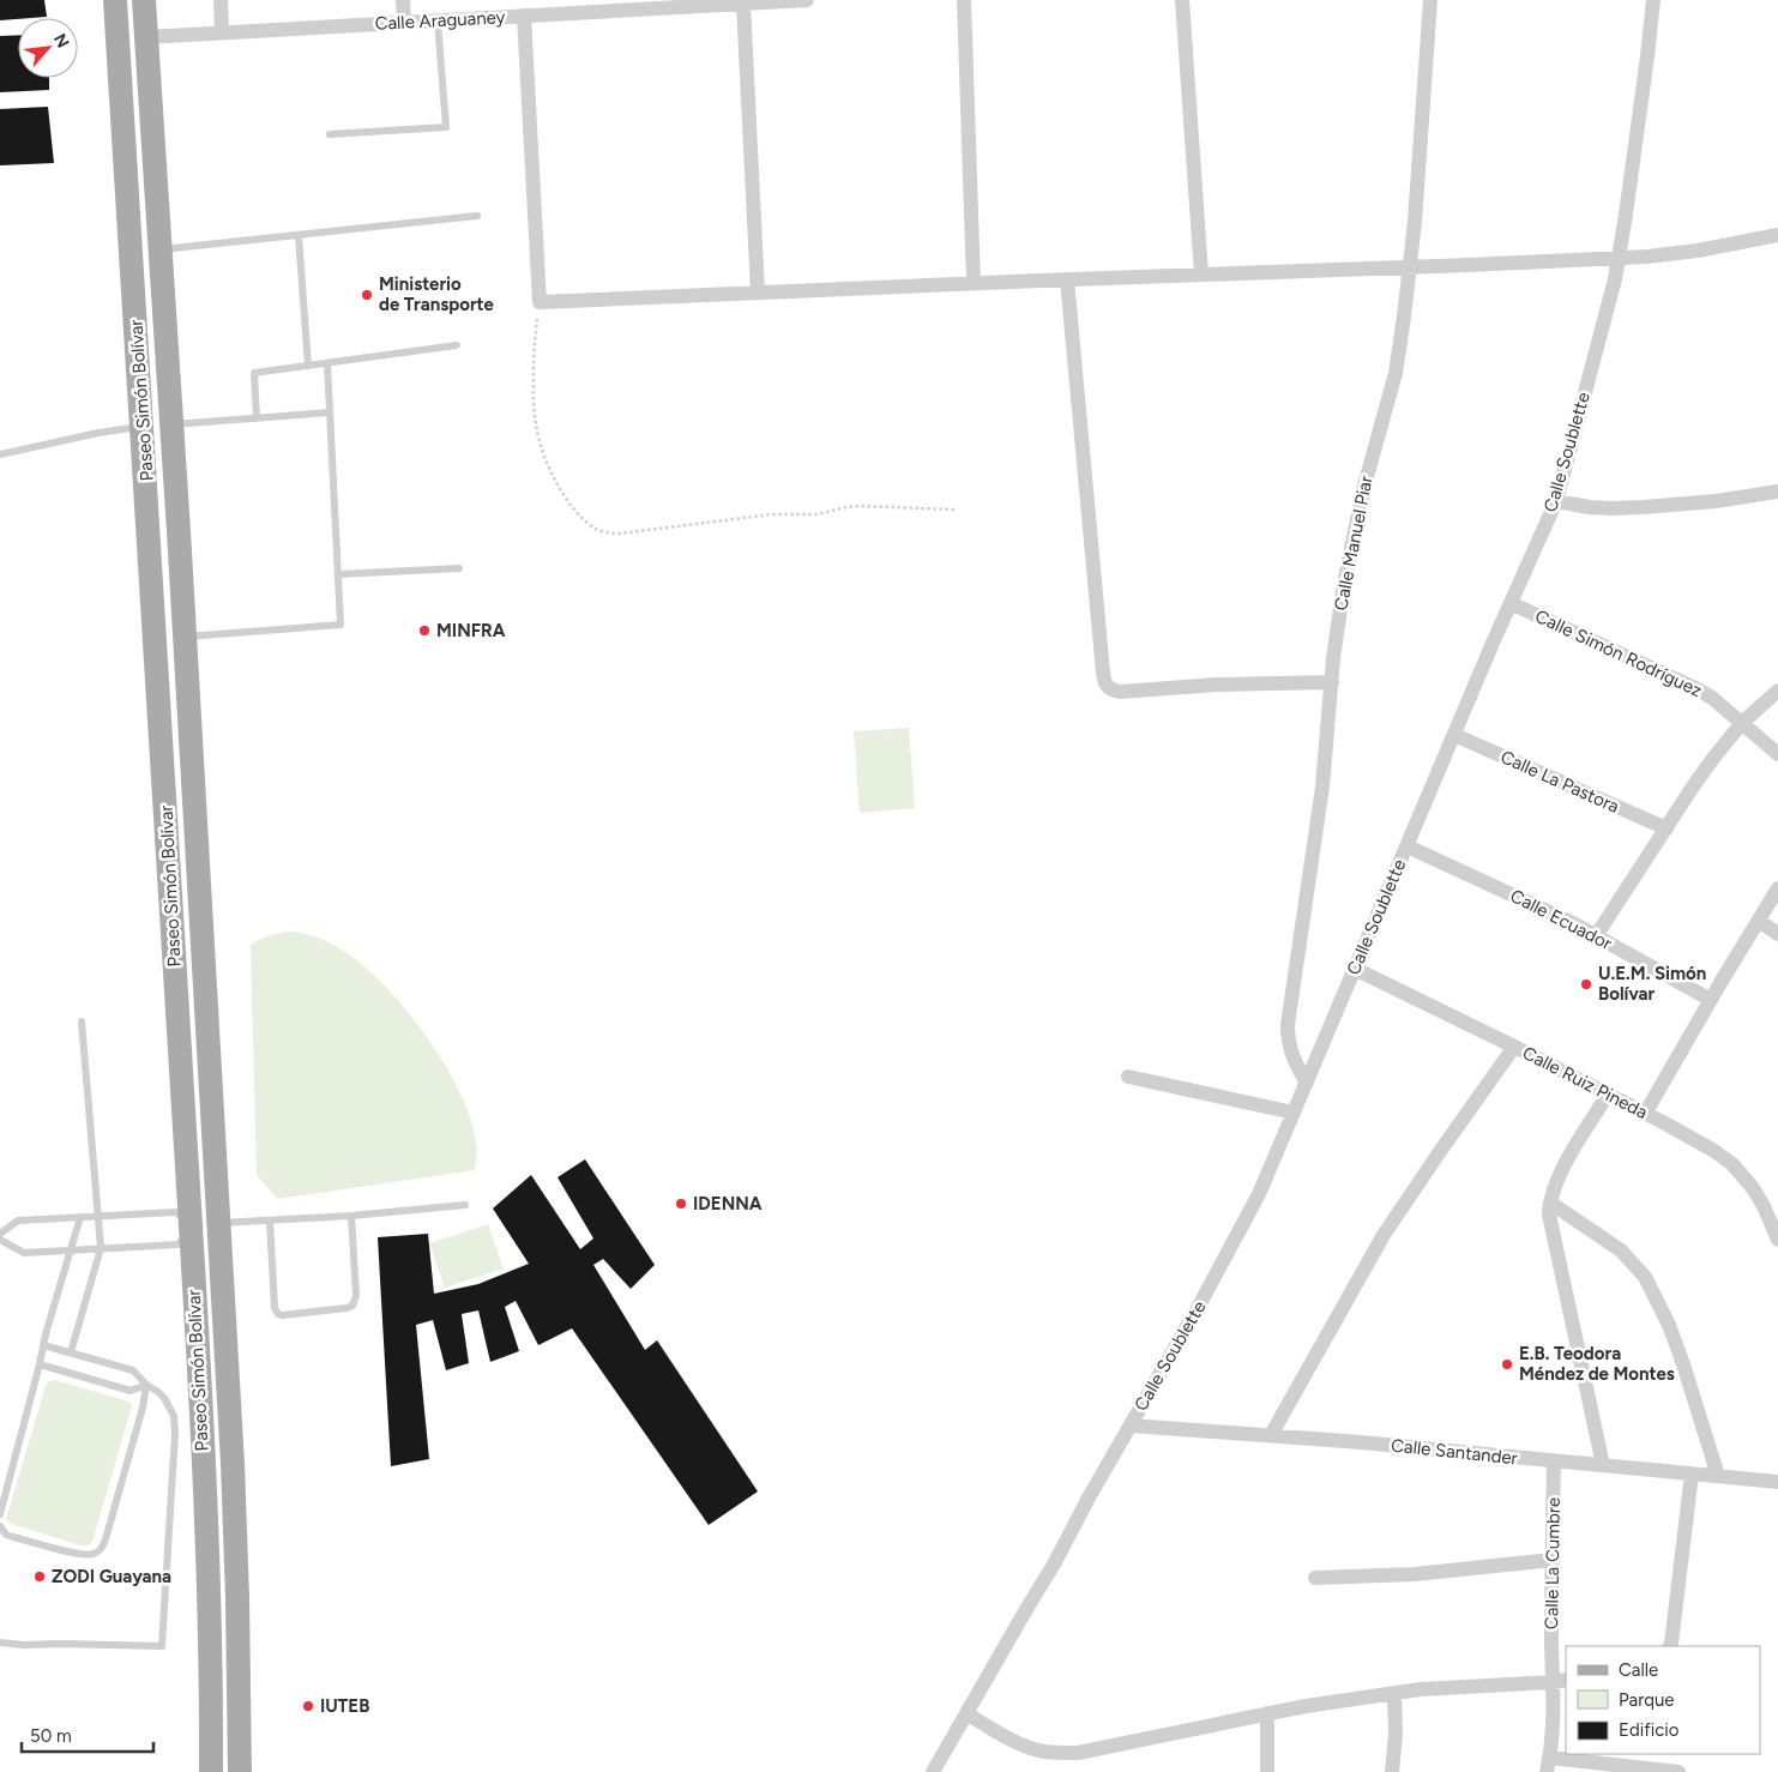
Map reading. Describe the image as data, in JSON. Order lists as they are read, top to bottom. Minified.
{"streets":{"main road":["Paseo Simón Bolívar"],"street":["Calle Araguaney","Calle Soublette","Calle Manuel Piar","Calle Simón Rodríguez","Calle La Pastora","Calle Ecuador","Calle Ruiz Pineda","Calle Santander","Calle La Cumbre"]},"crossings":[["Calle Araguaney","Paseo Simón Bolívar"],["Calle Soublette","Calle Manuel Piar"],["Calle Soublette","Calle Simón Rodríguez"],["Calle Soublette","Calle La Pastora"],["Calle Soublette","Calle Ecuador"],["Calle Soublette","Calle Ruiz Pineda"],["Calle Soublette","Calle Santander"],["Calle Santander","Calle La Cumbre"]],"places":["Ministerio de Transporte","MINFRA","U.E.M. Simón Bolívar","IDENNA","E.B. Teodora Méndez de Montes","ZODI Guayana","IUTEB"],"legend":["Calle","Parque","Edificio"],"scale_bar":"50 m","north":"top right"}
